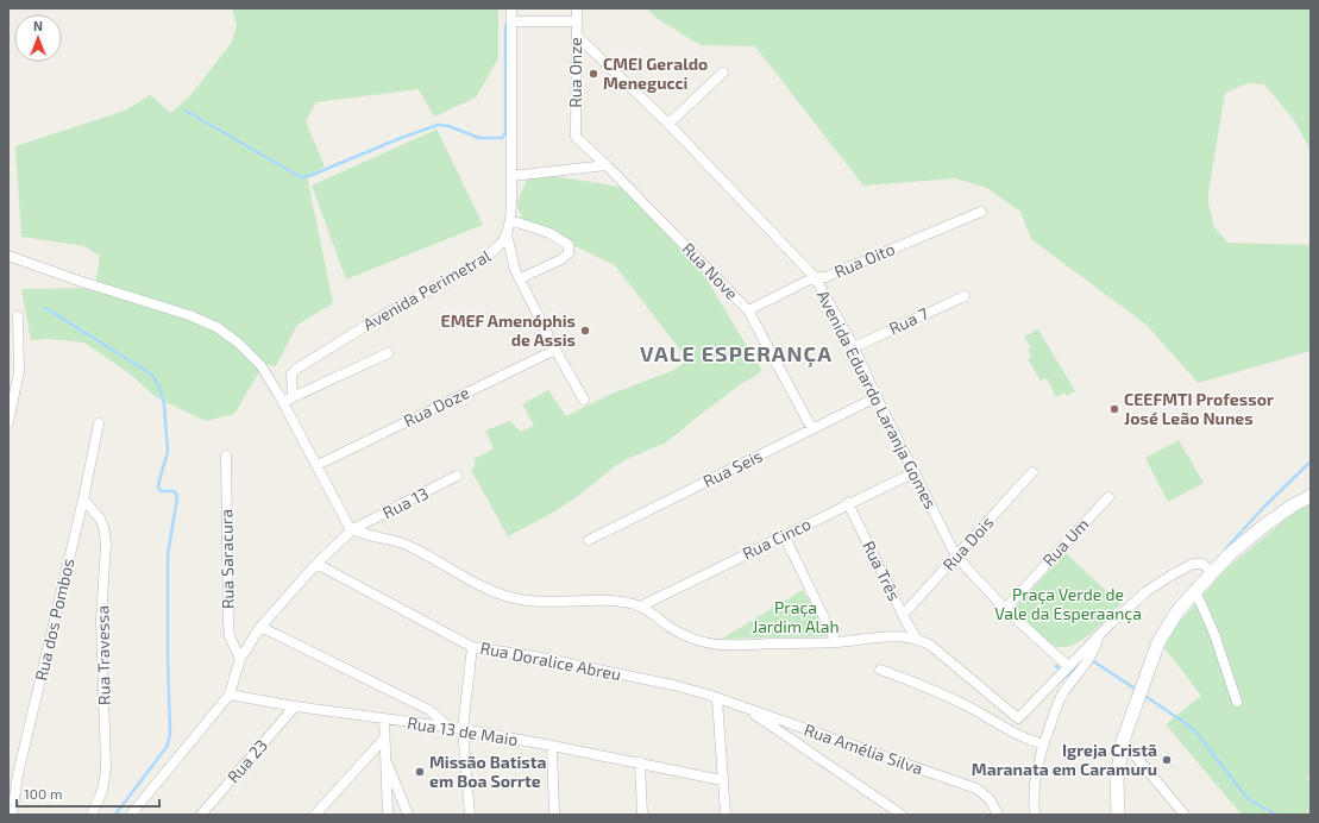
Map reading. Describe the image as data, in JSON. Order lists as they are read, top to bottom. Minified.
{"streets":{"street":["Rua Onze","Rua Oito","Rua Nove","Avenida Perimetral","Rua 7","Avenida Eduardo Laranja Gomes","Rua Doze","Rua Seis","Rua 13","Rua Cinco","Rua Um","Rua Dois","Rua Saracura","Rua Três","Rua dos Pombos","Rua Travessa","Rua Doralice Abreu","Rua 13 de Maio","Rua Amélia Silva","Rua 23"]},"crossings":[["Rua Onze","Rua Nove"],["Rua Onze","Avenida Eduardo Laranja Gomes"],["Rua Oito","Rua Nove"],["Rua Oito","Avenida Eduardo Laranja Gomes"],["Rua Nove","Rua Seis"],["Rua 7","Avenida Eduardo Laranja Gomes"],["Avenida Eduardo Laranja Gomes","Rua Seis"],["Avenida Eduardo Laranja Gomes","Rua Cinco"],["Avenida Eduardo Laranja Gomes","Rua Um"],["Avenida Eduardo Laranja Gomes","Rua Dois"],["Rua 13","Rua Saracura"],["Rua 13","Rua Doralice Abreu"],["Rua 13","Rua 13 de Maio"],["Rua Cinco","Rua Três"],["Rua Dois","Rua Três"],["Rua dos Pombos","Rua Travessa"],["Rua Doralice Abreu","Rua Amélia Silva"],["Rua 13 de Maio","Rua 23"]],"districts":["VALE ESPERANÇA"],"parks":["Praça Verde de Vale da Esperaança","Praça Jardim Alah"],"places":["CMEI Geraldo Menegucci","EMEF Amenóphis de Assis","CEEFMTI Professor José Leão Nunes","Igreja Cristã Maranata em Caramuru","Missão Batista em Boa Sorrte"],"scale_bar":"100 m","north":"top"}
